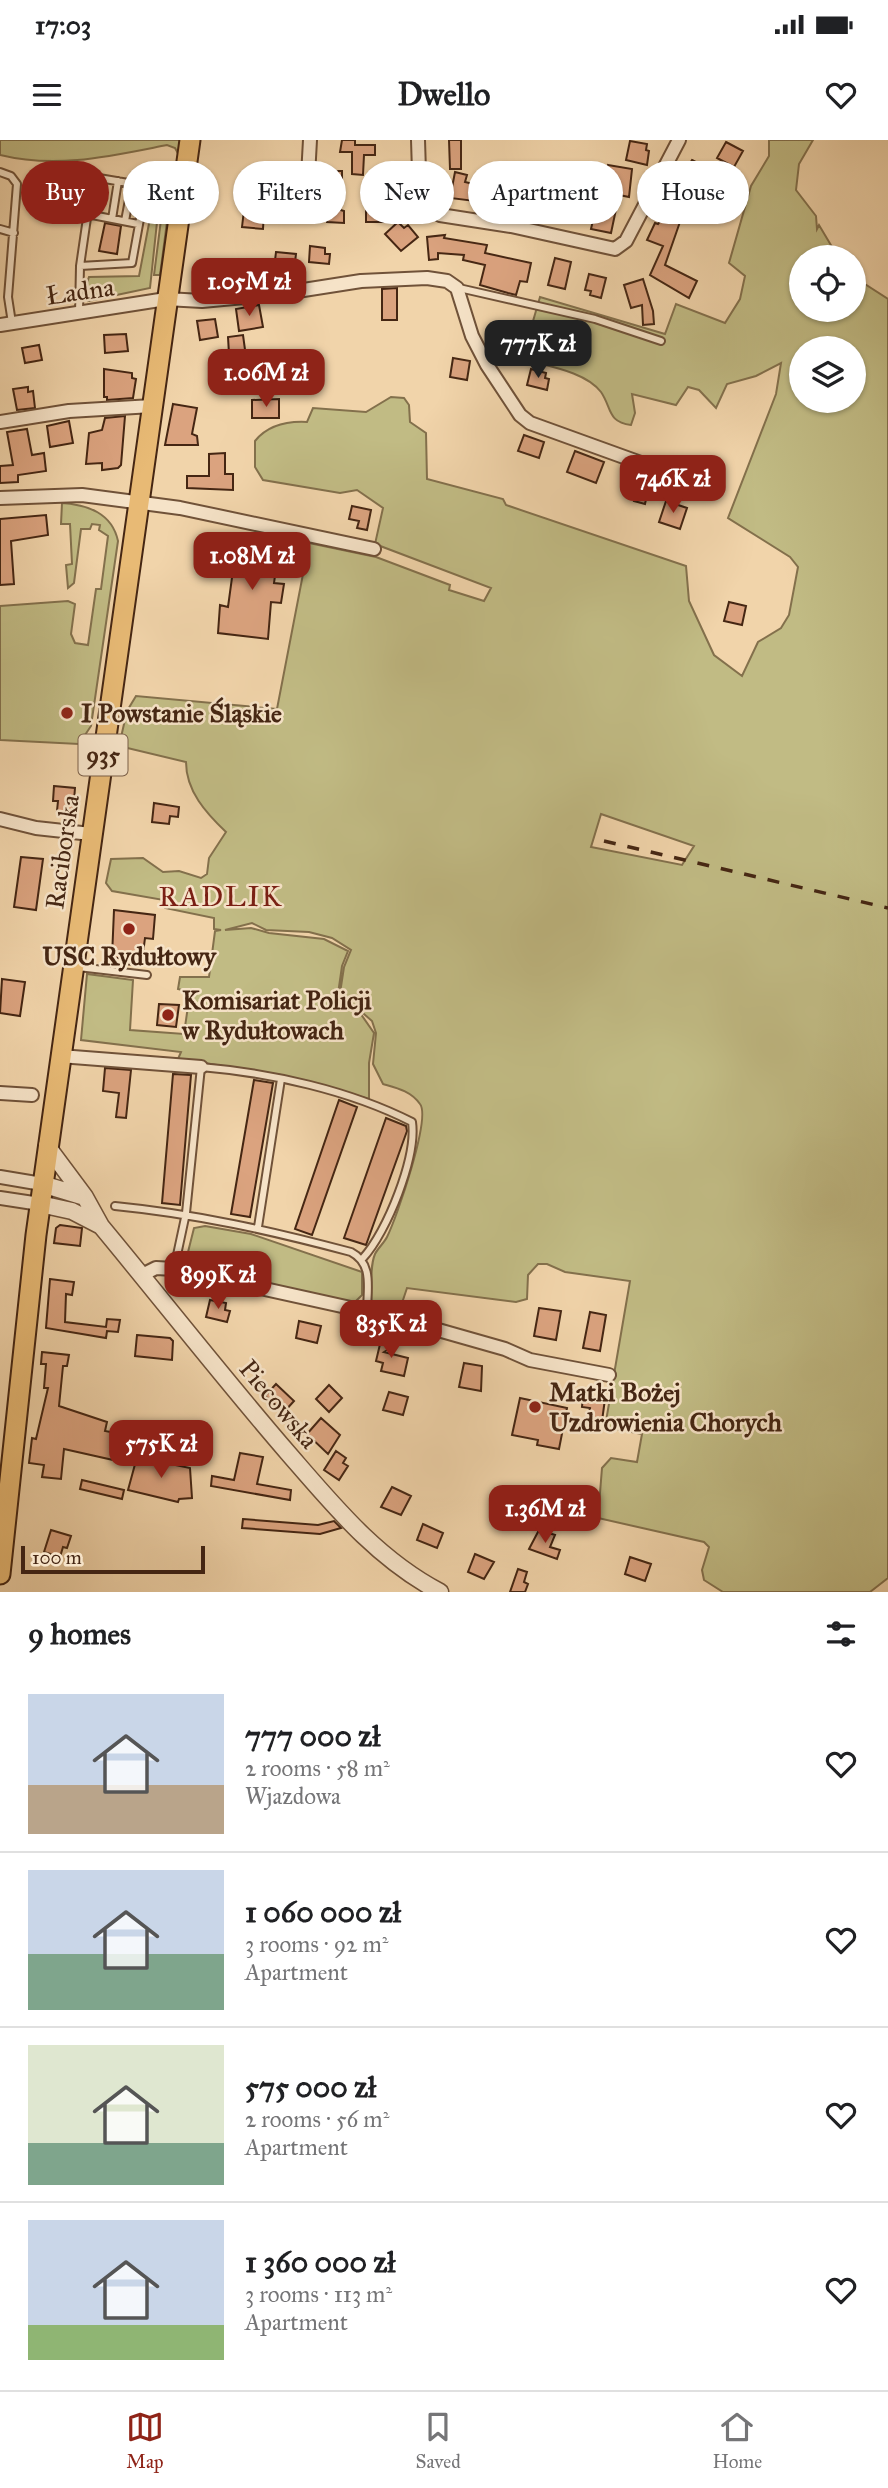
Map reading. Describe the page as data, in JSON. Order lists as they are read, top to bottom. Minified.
{"streets":{"main road":["935","Raciborska"],"street":["Ładna","Piecowska"]},"crossings":[["Ładna","Raciborska"],["Raciborska","Piecowska"]],"districts":["RADLIK"],"places":["I Powstanie Śląskie","USC Rydułtowy","Komisariat Policji w Rydułtowach","Matki Bożej Uzdrowienia Chorych"],"scale_bar":"100 m","page":{"status":"17:03","header":"Dwello","chip":["Buy","Rent","Filters","New","Apartment","House"],"price":["1.05M zł","777K zł","1.06M zł","746K zł","1.08M zł","899K zł","835K zł","575K zł","1.36M zł"],"scale":"100 m","heading":"9 homes","list":[{"name":"777 000 zł","note":"2 rooms · 58 m² · Wjazdowa"},{"name":"1 060 000 zł","note":"3 rooms · 92 m² · Apartment"},{"name":"575 000 zł","note":"2 rooms · 56 m² · Apartment"},{"name":"1 360 000 zł","note":"3 rooms · 113 m² · Apartment"}],"tabs":["Map","Saved","Home"]}}
